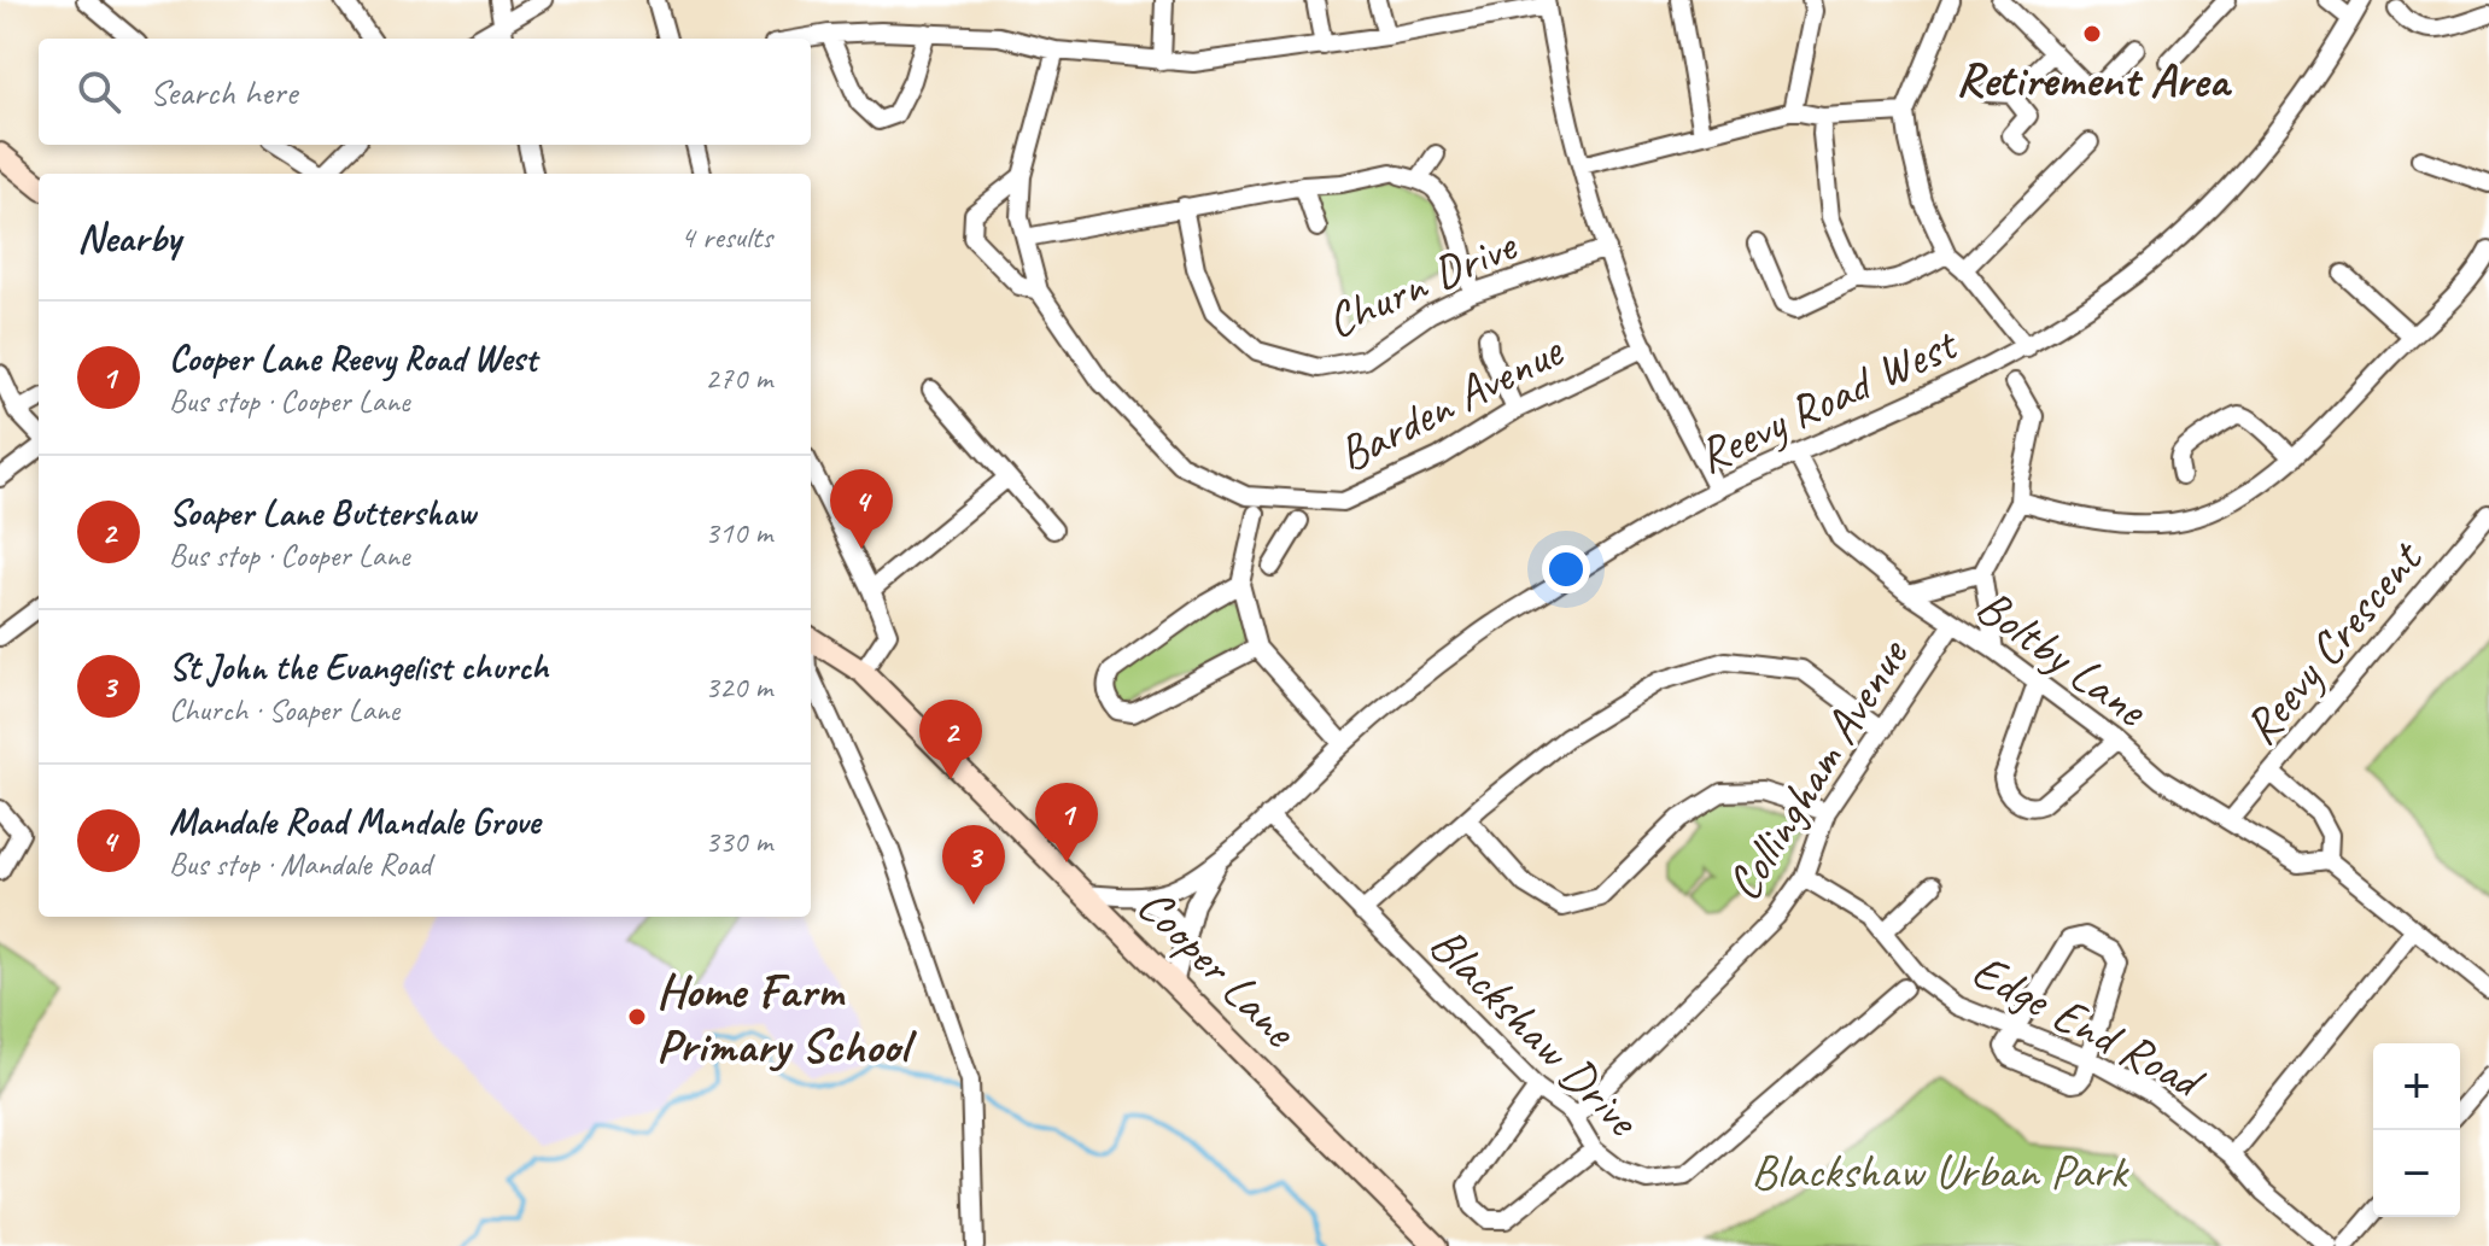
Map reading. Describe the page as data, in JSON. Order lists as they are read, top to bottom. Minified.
{"streets":{"main road":["Cooper Lane"],"street":["Churn Drive","Reevy Road West","Barden Avenue","Reevy Crescent","Boltby Lane","Collingham Avenue","Edge End Road","Blackshaw Drive"]},"crossings":[["Reevy Road West","Boltby Lane"],["Reevy Road West","Blackshaw Drive"],["Reevy Crescent","Boltby Lane"],["Boltby Lane","Collingham Avenue"],["Collingham Avenue","Edge End Road"],["Collingham Avenue","Blackshaw Drive"]],"parks":["Blackshaw Urban Park"],"places":["Retirement Area","Home Farm Primary School"],"page":{"search":"Search here","heading":["Nearby","4 results"],"list":[{"mark":"1","name":"Cooper Lane Reevy Road West","note":"Bus stop · Cooper Lane","value":"270 m"},{"mark":"2","name":"Soaper Lane Buttershaw","note":"Bus stop · Cooper Lane","value":"310 m"},{"mark":"3","name":"St John the Evangelist church","note":"Church · Soaper Lane","value":"320 m"},{"mark":"4","name":"Mandale Road Mandale Grove","note":"Bus stop · Mandale Road","value":"330 m"}],"pins":["4","2","1","3"],"map_buttons":["+","−"]}}
